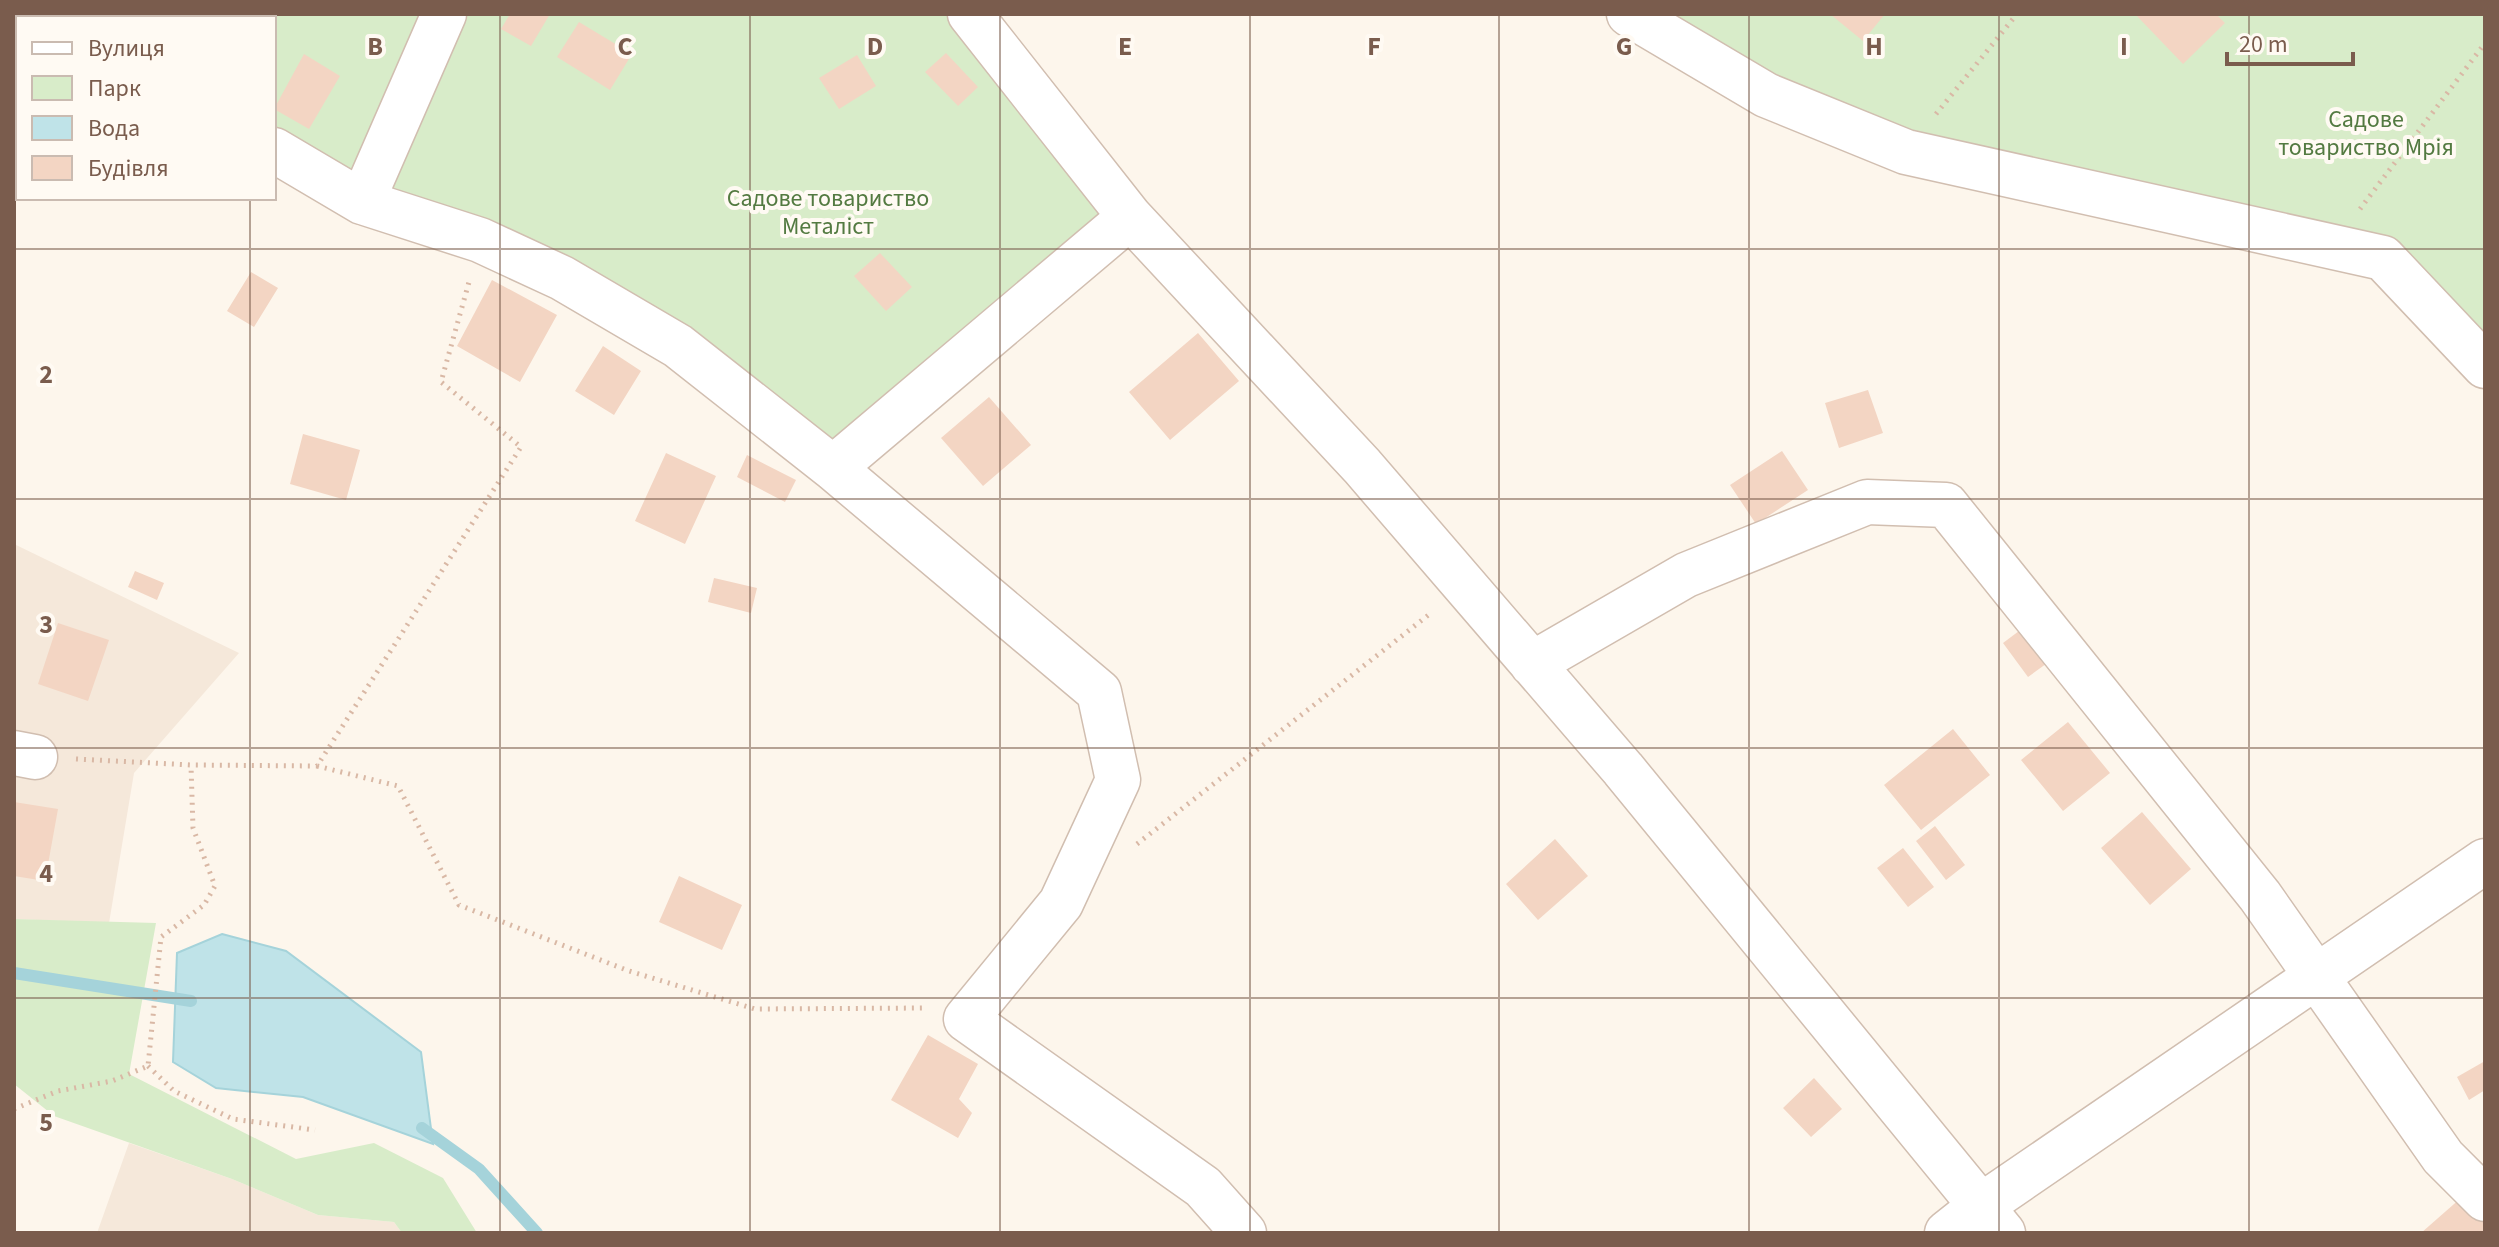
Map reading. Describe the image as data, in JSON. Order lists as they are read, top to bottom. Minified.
{"parks":["Садове товариство Мрія","Садове товариство Металіст"],"legend":["Вулиця","Парк","Вода","Будівля"],"scale_bar":"20 m","grid":{"columns":["B","C","D","E","F","G","H","I"],"rows":["2","3","4","5"]}}
